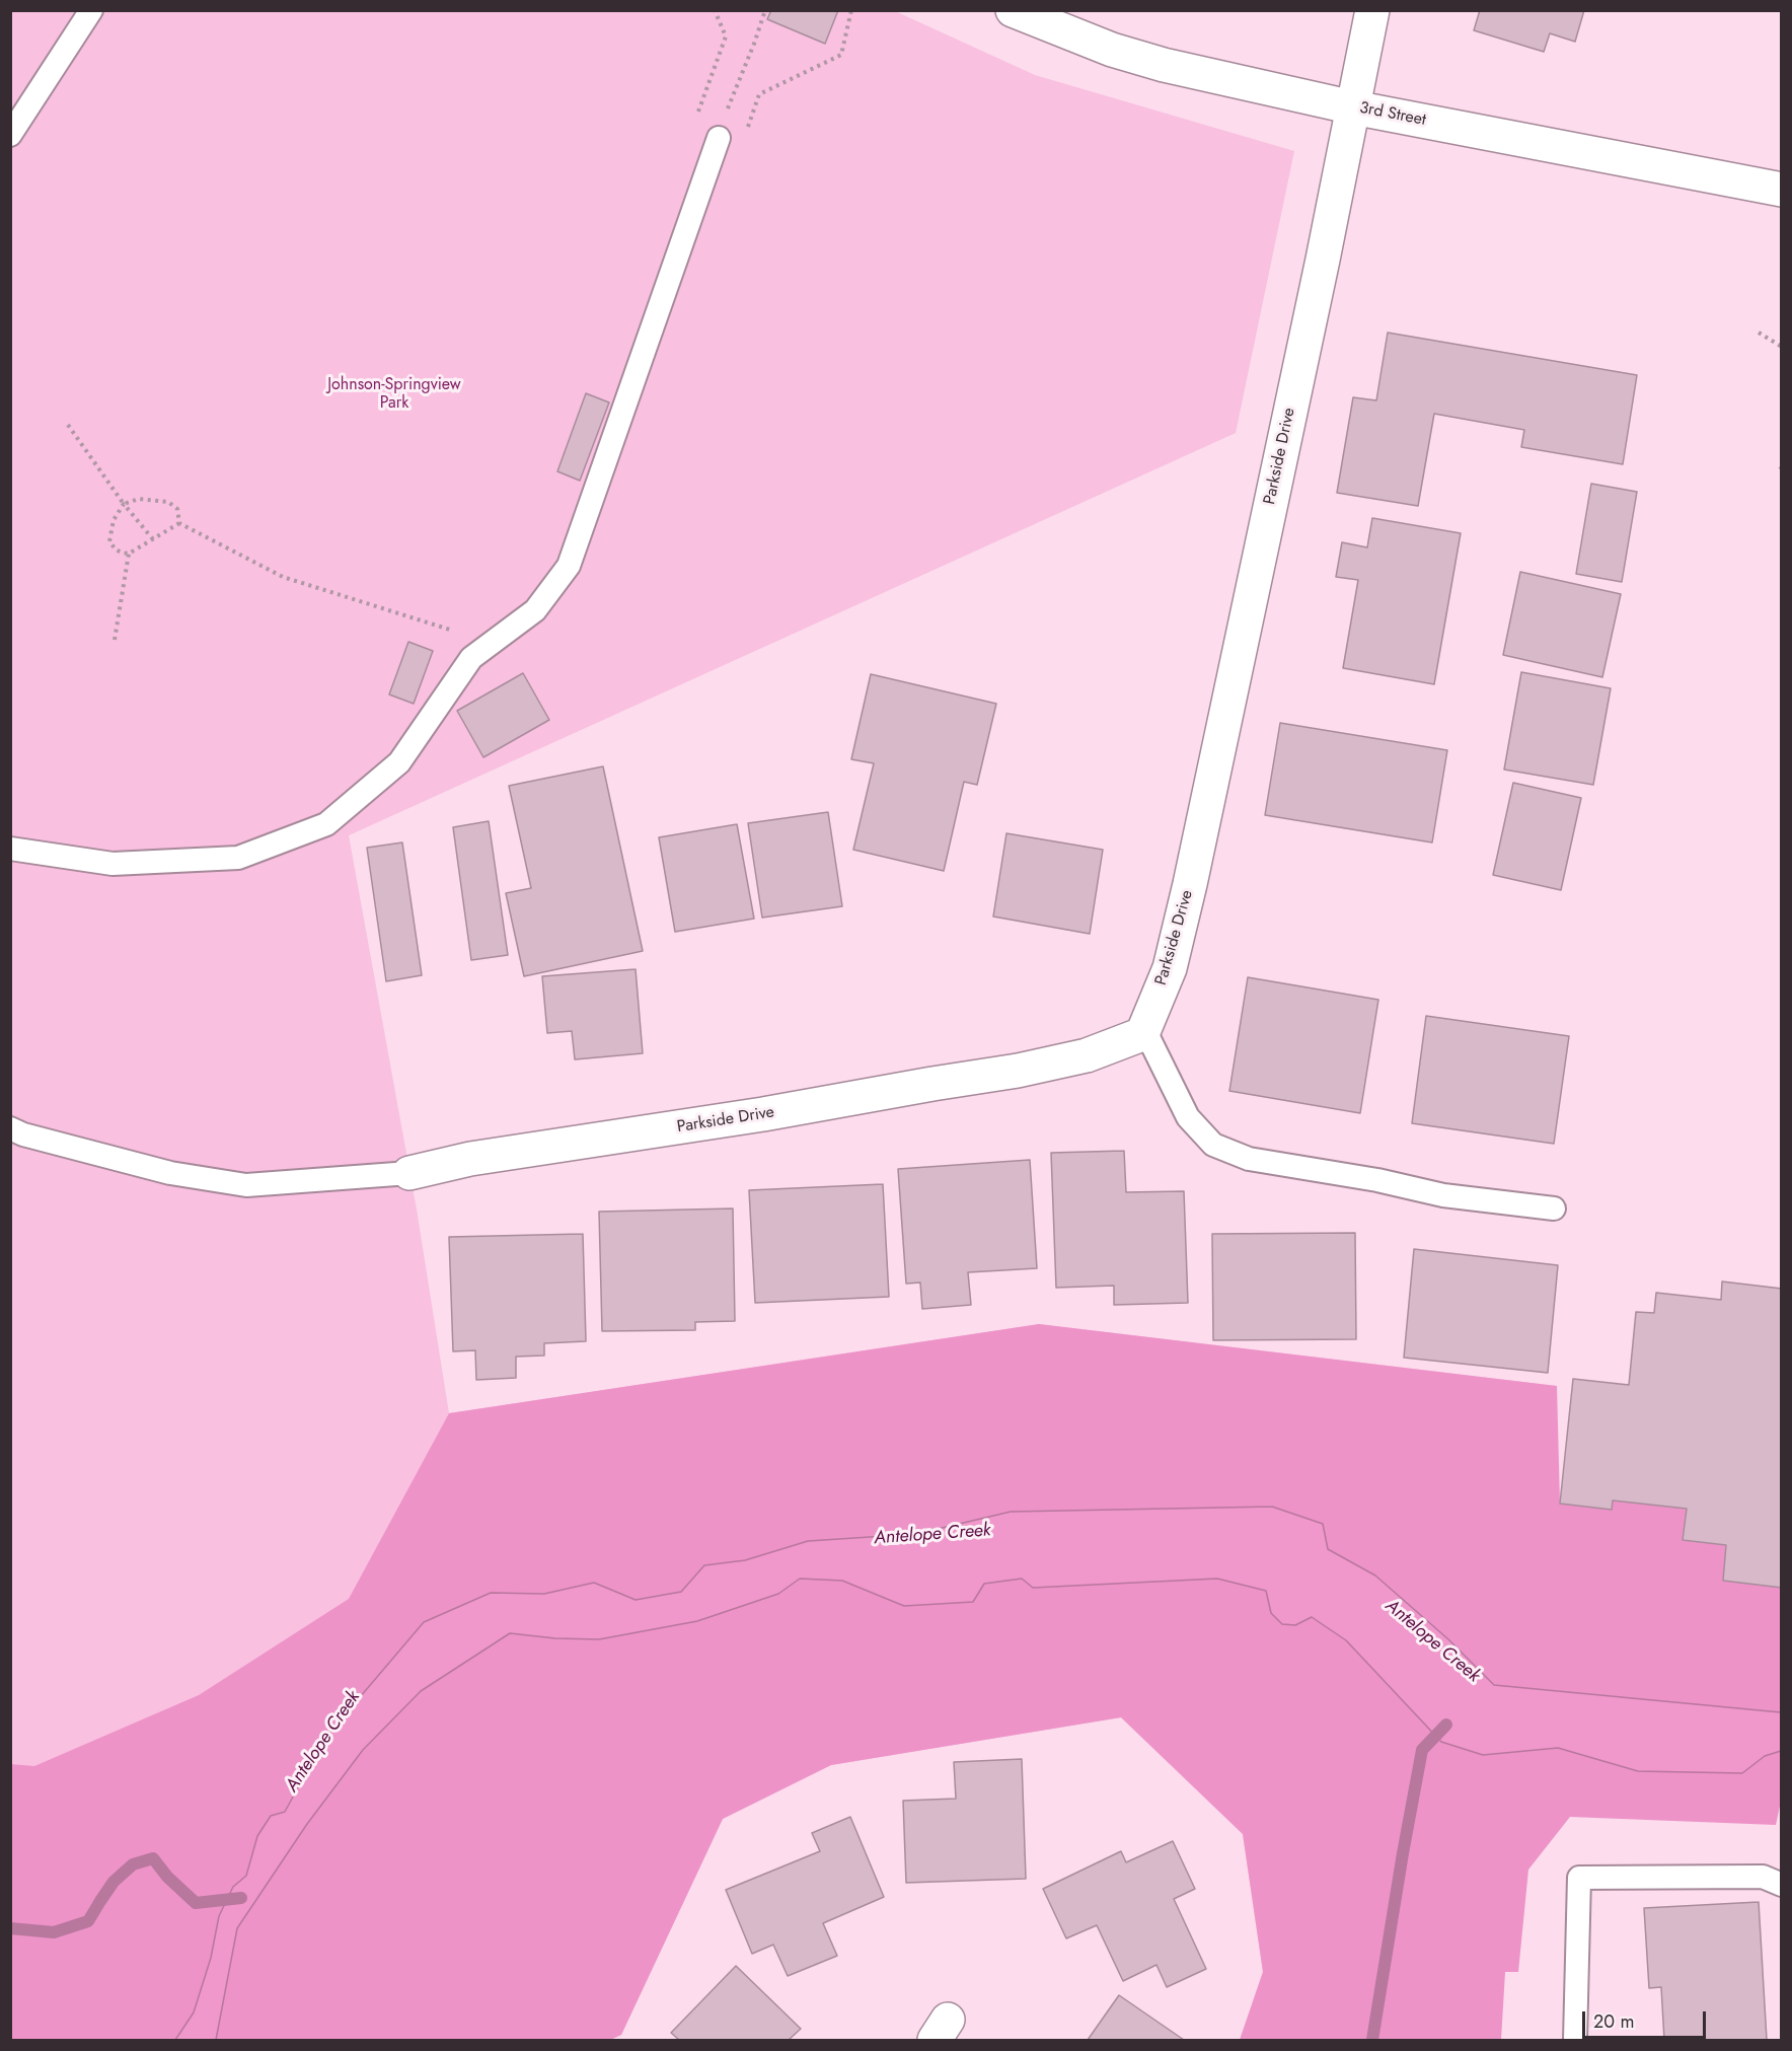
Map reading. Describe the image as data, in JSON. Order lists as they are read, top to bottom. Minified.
{"streets":{"street":["3rd Street","Parkside Drive"]},"crossings":[["3rd Street","Parkside Drive"]],"water":["Antelope Creek"],"parks":["Johnson-Springview Park"],"scale_bar":"20 m"}
